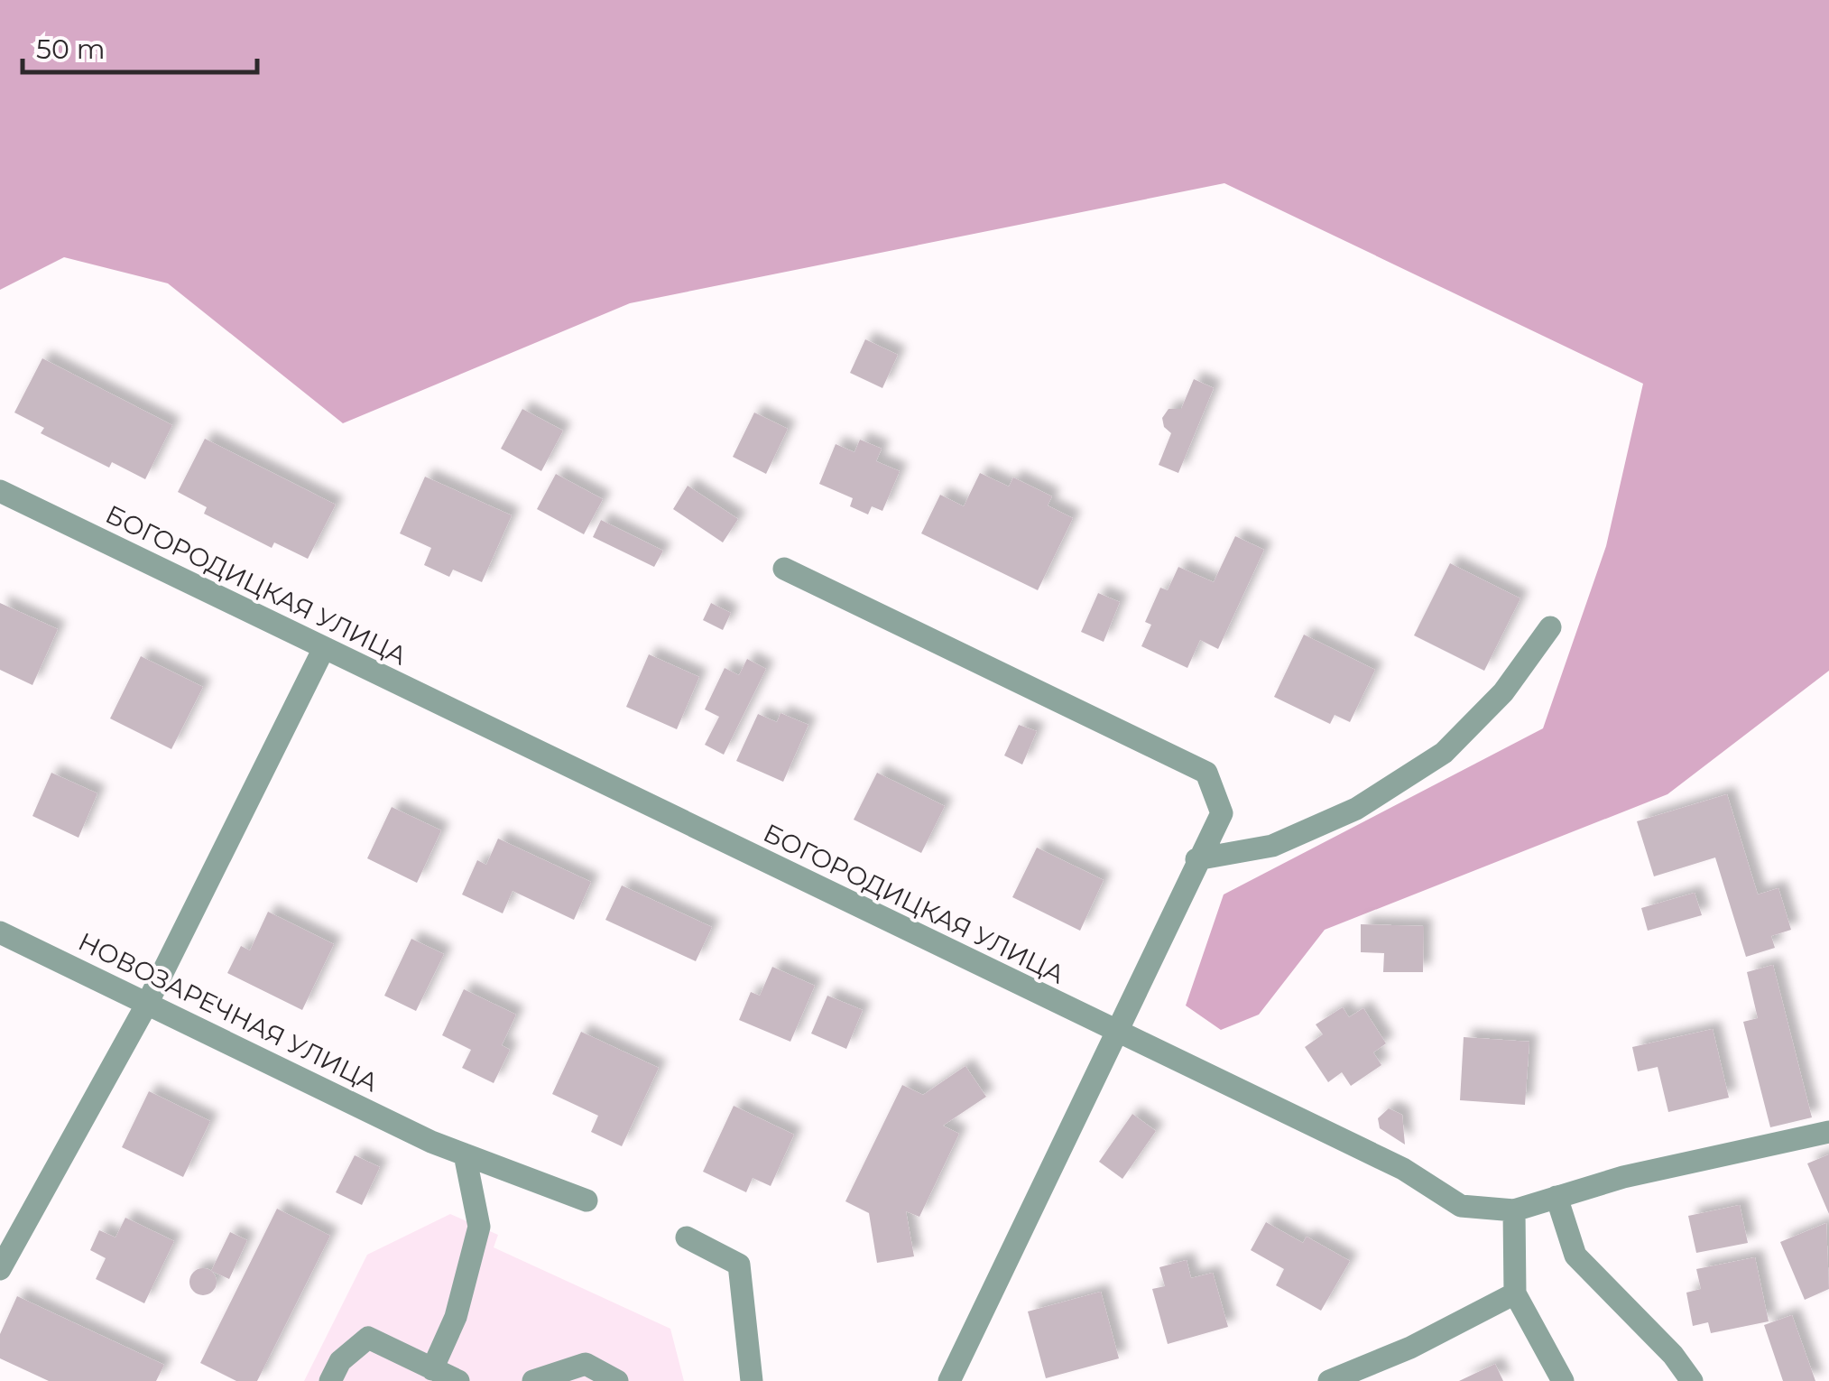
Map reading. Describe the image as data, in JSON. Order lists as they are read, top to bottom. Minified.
{"streets":{"street":["БОГОРОДИЦКАЯ УЛИЦА","НОВОЗАРЕЧНАЯ УЛИЦА"]},"scale_bar":"50 m"}
